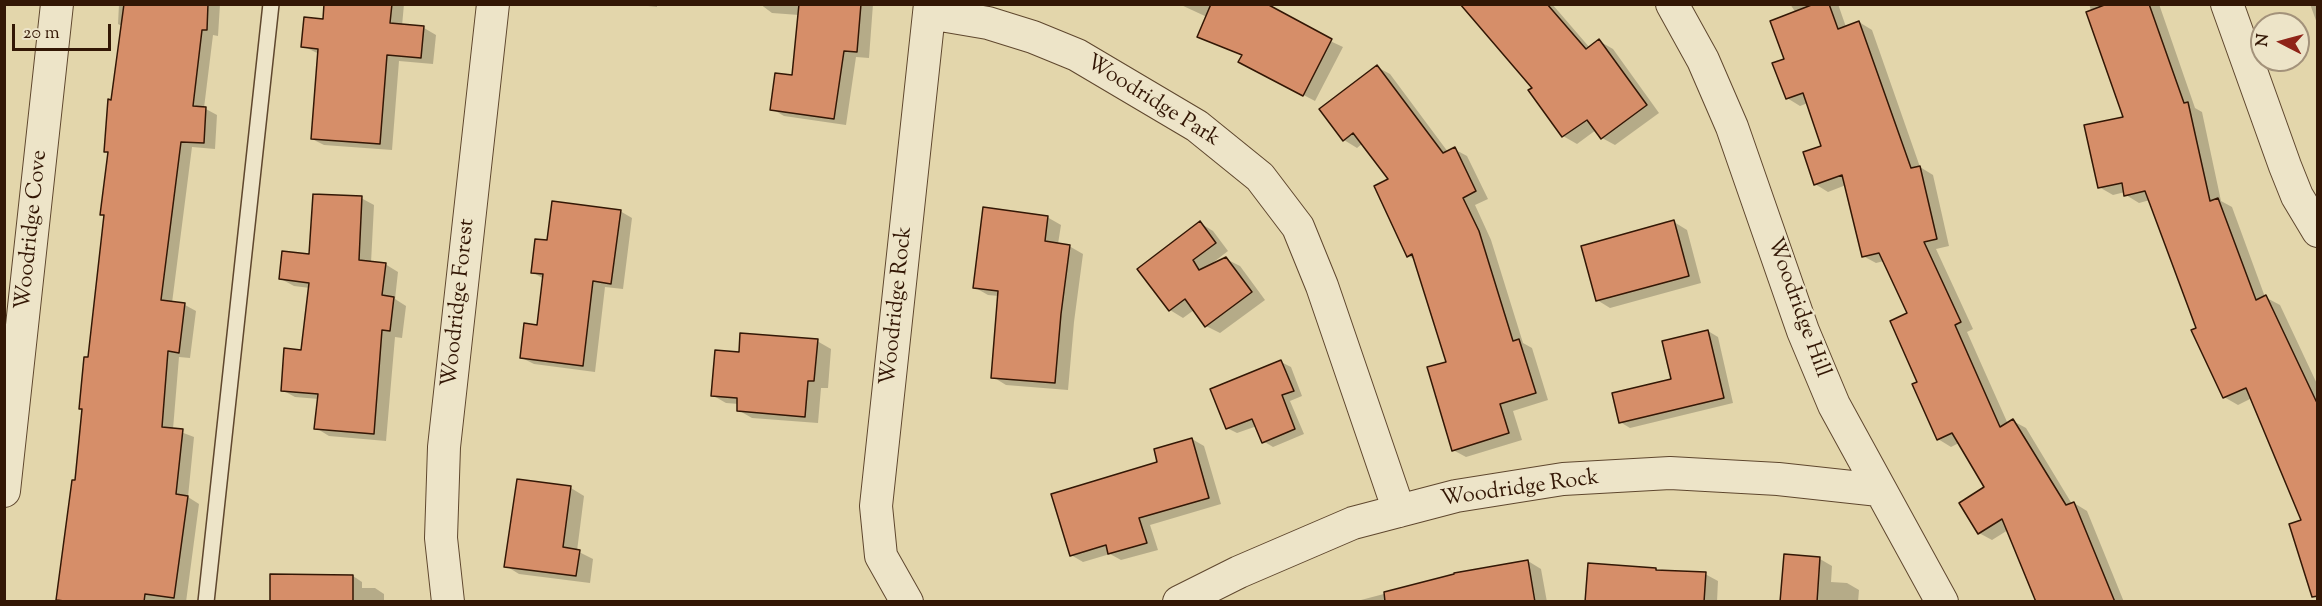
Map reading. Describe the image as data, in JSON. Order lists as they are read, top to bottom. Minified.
{"streets":{"street":["Woodridge Park","Woodridge Cove","Woodridge Forest","Woodridge Rock","Woodridge Hill"]},"crossings":[["Woodridge Park","Woodridge Rock"],["Woodridge Rock","Woodridge Hill"]],"scale_bar":"20 m","north":"left"}
